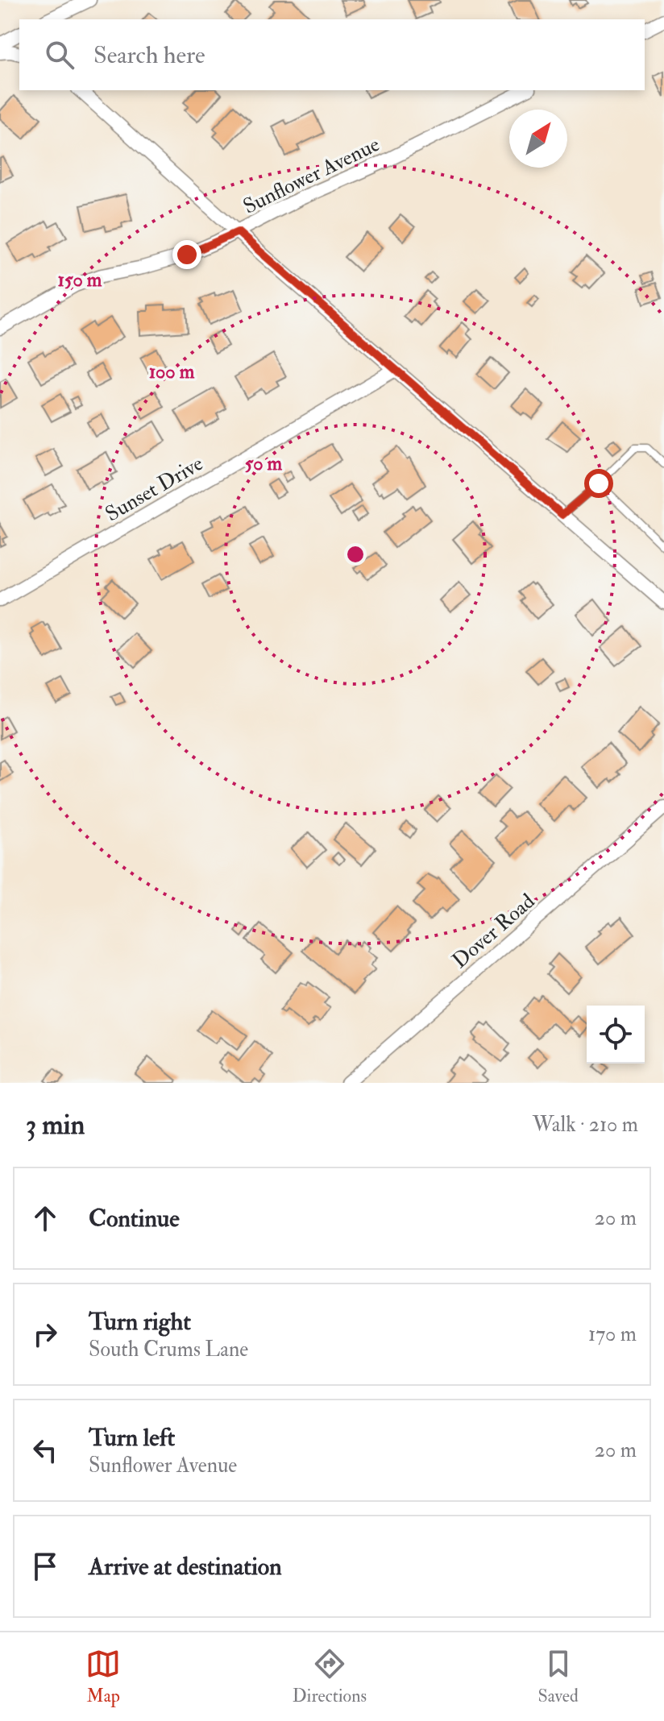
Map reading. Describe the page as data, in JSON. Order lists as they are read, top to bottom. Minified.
{"streets":{"street":["Sunflower Avenue","Sunset Drive","Dover Road"]},"north":"top right","page":{"search":"Search here","heading":["3 min","Walk · 210 m"],"list":[["Continue","20 m"],["Turn right","South Crums Lane","170 m"],["Turn left","Sunflower Avenue","20 m"],"Arrive at destination"],"nav":["Map","Directions","Saved"]},"rings":["150 m","100 m","50 m"]}
